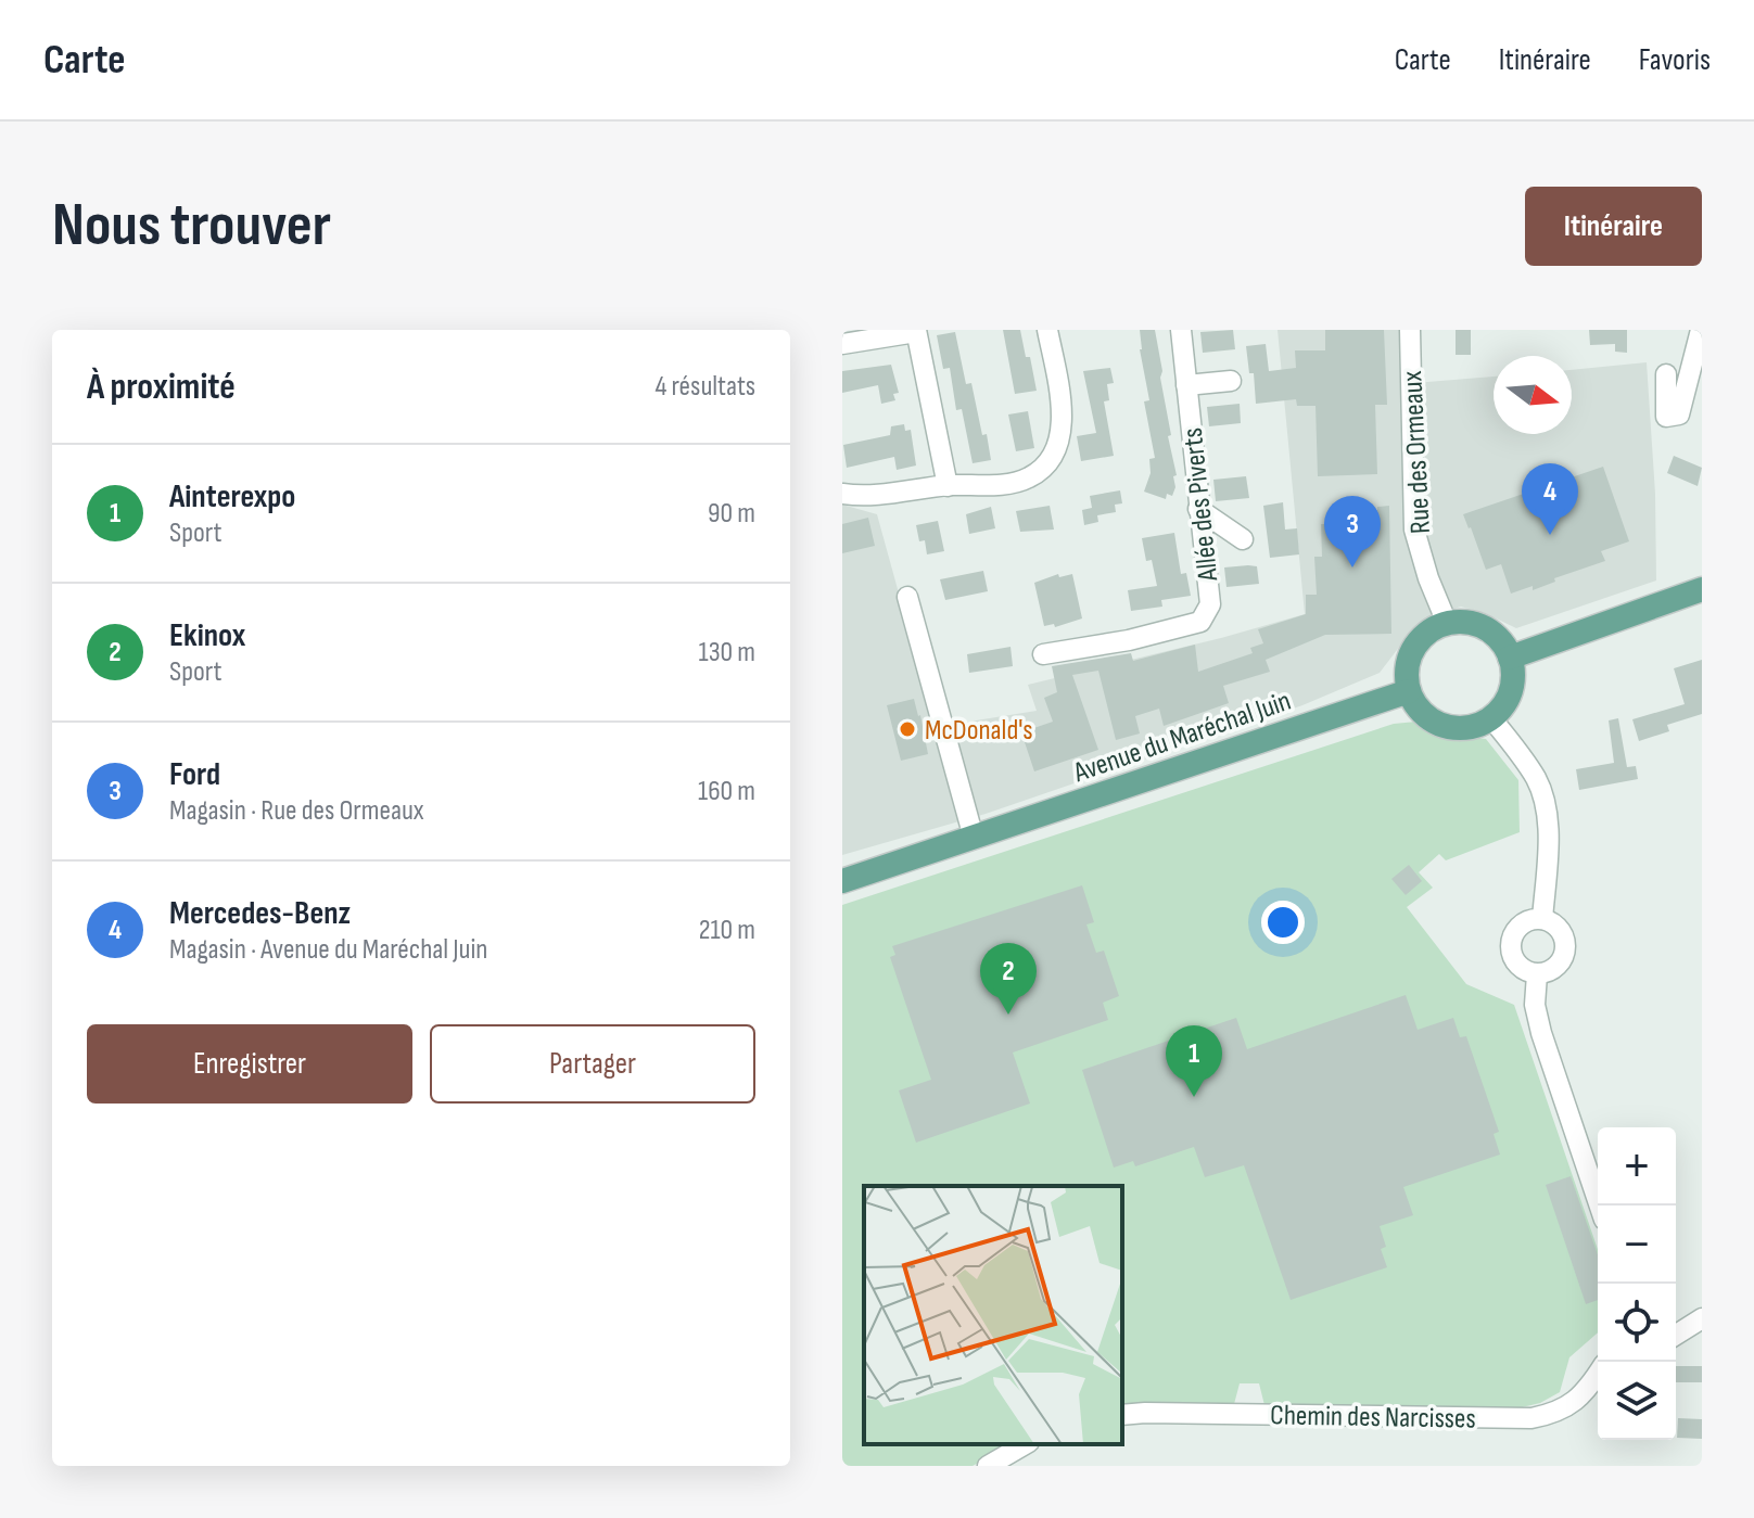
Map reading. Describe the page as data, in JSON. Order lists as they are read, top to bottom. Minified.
{"streets":{"main road":["Avenue du Maréchal Juin"],"street":["Rue des Ormeaux","Allée des Piverts","Chemin des Narcisses"]},"crossings":[["Rue des Ormeaux","Avenue du Maréchal Juin"]],"places":["McDonald's"],"north":"right","page":{"header":"Carte","nav":["Carte","Itinéraire","Favoris"],"buttons":["Itinéraire",["Enregistrer","Partager"]],"title":"Nous trouver","heading":["À proximité","4 résultats"],"list":[{"mark":"1","name":"Ainterexpo","note":"Sport","value":"90 m"},{"mark":"2","name":"Ekinox","note":"Sport","value":"130 m"},{"mark":"3","name":"Ford","note":"Magasin · Rue des Ormeaux","value":"160 m"},{"mark":"4","name":"Mercedes-Benz","note":"Magasin · Avenue du Maréchal Juin","value":"210 m"}],"pins":["4","3","2","1"],"map_buttons":["+","−"]}}
